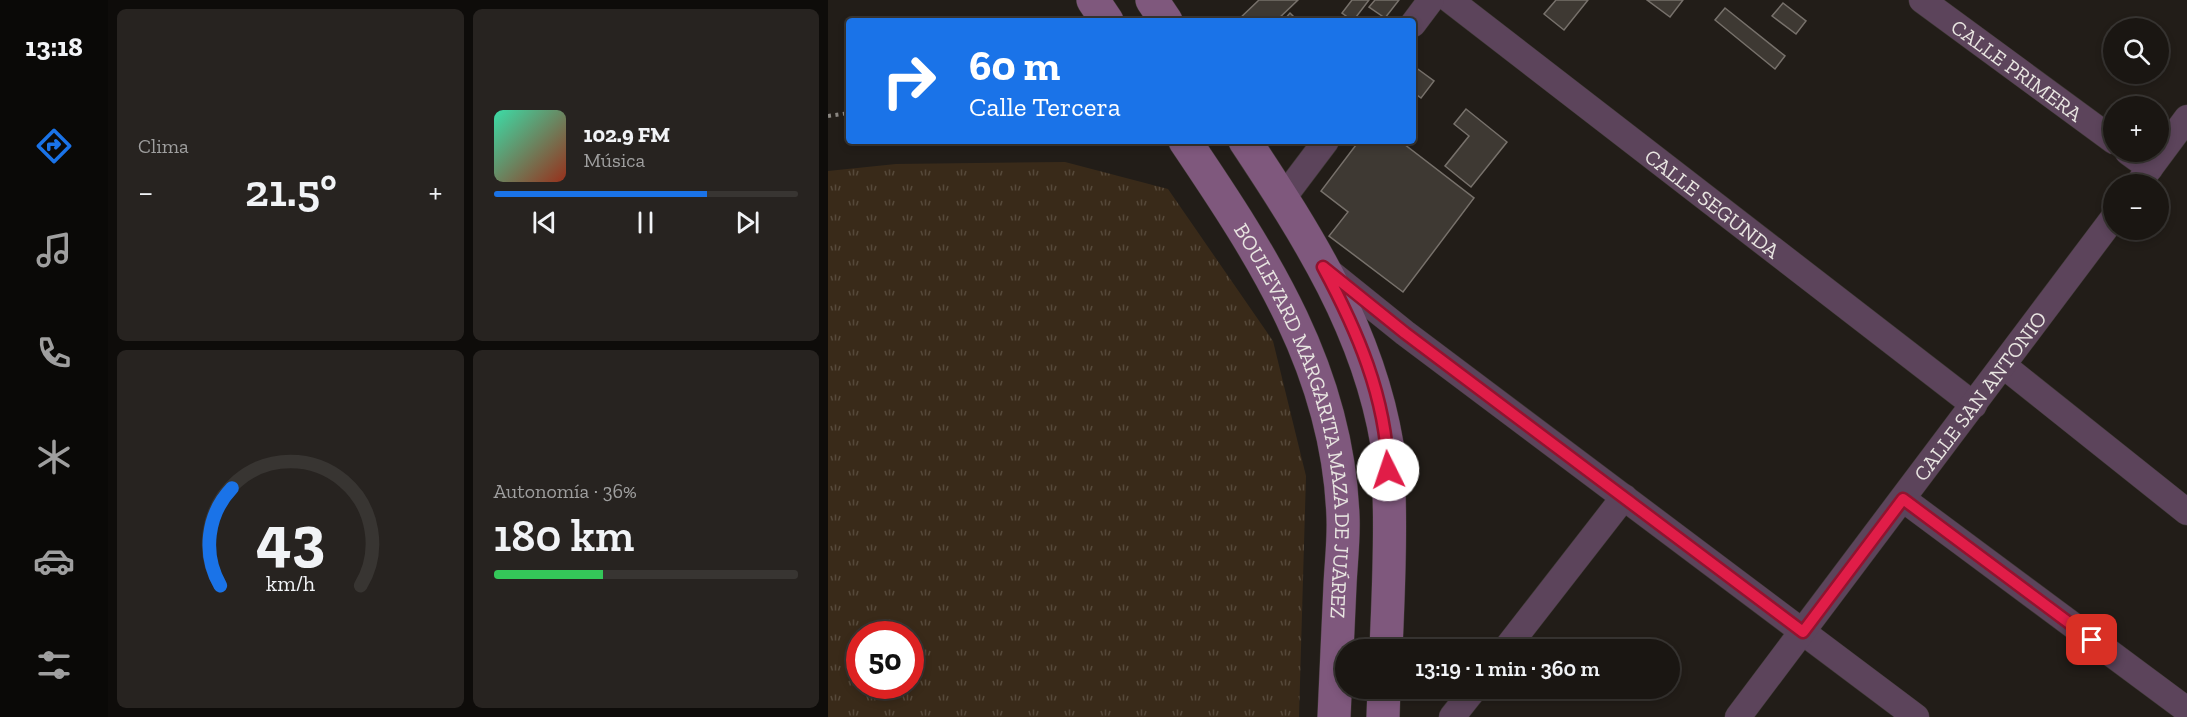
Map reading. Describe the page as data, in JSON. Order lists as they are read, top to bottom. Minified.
{"streets":{"main road":["BOULEVARD MARGARITA MAZA DE JUÁREZ"],"street":["CALLE PRIMERA","CALLE SEGUNDA","CALLE SAN ANTONIO"]},"crossings":[["CALLE SEGUNDA","CALLE SAN ANTONIO"]],"page":{"tabs":"13:18","tile":["Clima",["Autonomía · 36%","180 km"]],"map_buttons":["+","−"],"turn":["60 m","Calle Tercera"],"song":["102.9 FM","Música"],"heat":["−","21.5°","+"],"limit":"50","trip":"13:19 · 1 min · 360 m","gauge":["43","km/h"]}}
